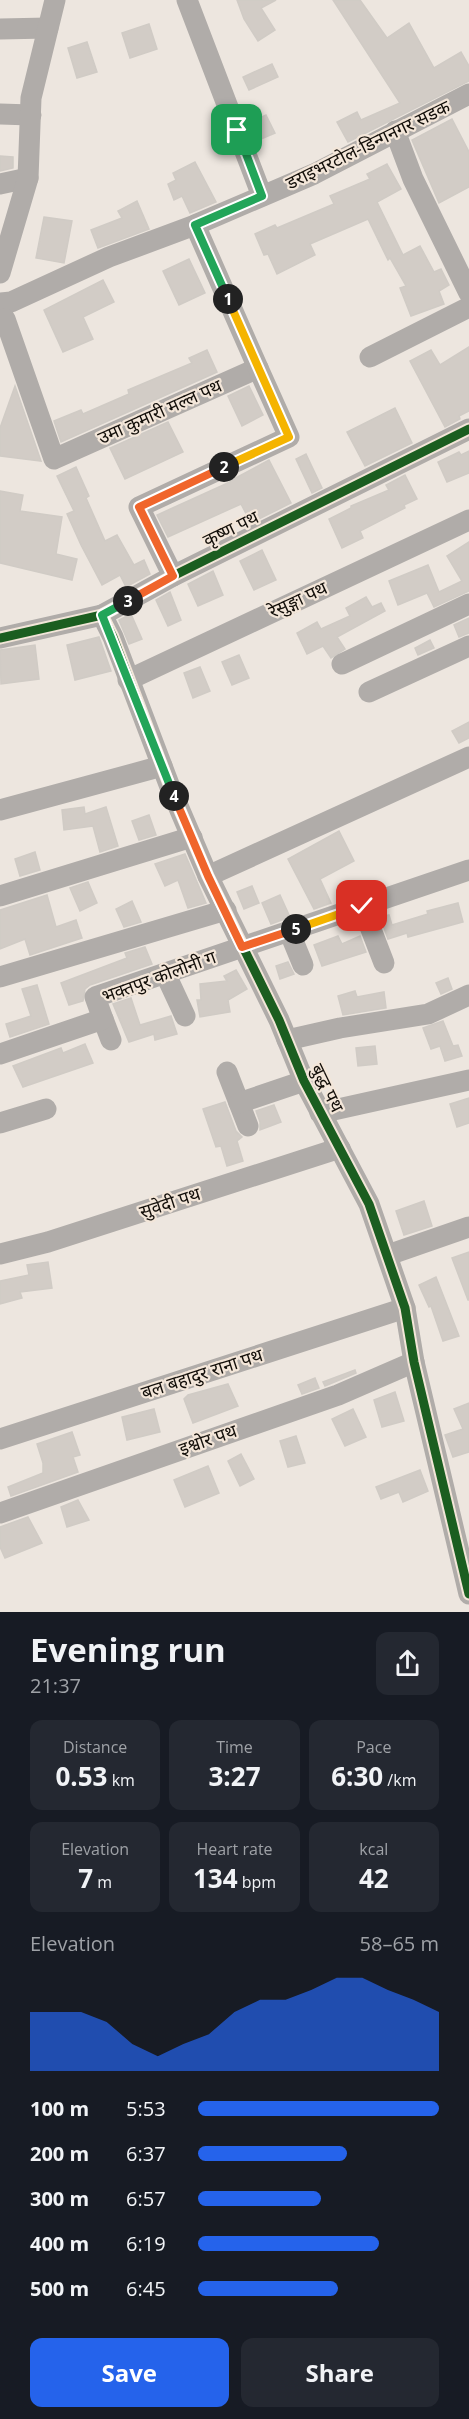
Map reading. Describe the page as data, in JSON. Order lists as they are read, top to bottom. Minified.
{"streets":{"street":["डराइभरटोल-डिन्गनगर सडक","उमा कुमारी मल्ल पथ","कृष्ण पथ","रेसुङ्गा पथ","भक्तपुर कोलोनी ग","बुद्ध पथ","सुवेदी पथ","बल बहादुर राना पथ","इश्वोर पथ"]},"crossings":[["डराइभरटोल-डिन्गनगर सडक","उमा कुमारी मल्ल पथ"],["कृष्ण पथ","बुद्ध पथ"],["रेसुङ्गा पथ","बुद्ध पथ"],["भक्तपुर कोलोनी ग","बुद्ध पथ"],["बुद्ध पथ","सुवेदी पथ"],["बुद्ध पथ","बल बहादुर राना पथ"],["बुद्ध पथ","इश्वोर पथ"]],"page":{"pins":["1","2","3","4","5"],"heading":["Evening run","21:37"],"stats":[["Distance","0.53 km"],["Time","3:27"],["Pace","6:30 /km"],["Elevation","7 m"],["Heart rate","134 bpm"],["kcal","42"]],"chart":["Elevation","58–65 m"],"list":[{"name":"100 m","note":"5:53"},{"name":"200 m","note":"6:37"},{"name":"300 m","note":"6:57"},{"name":"400 m","note":"6:19"},{"name":"500 m","note":"6:45"}],"buttons":["Save","Share"]}}
